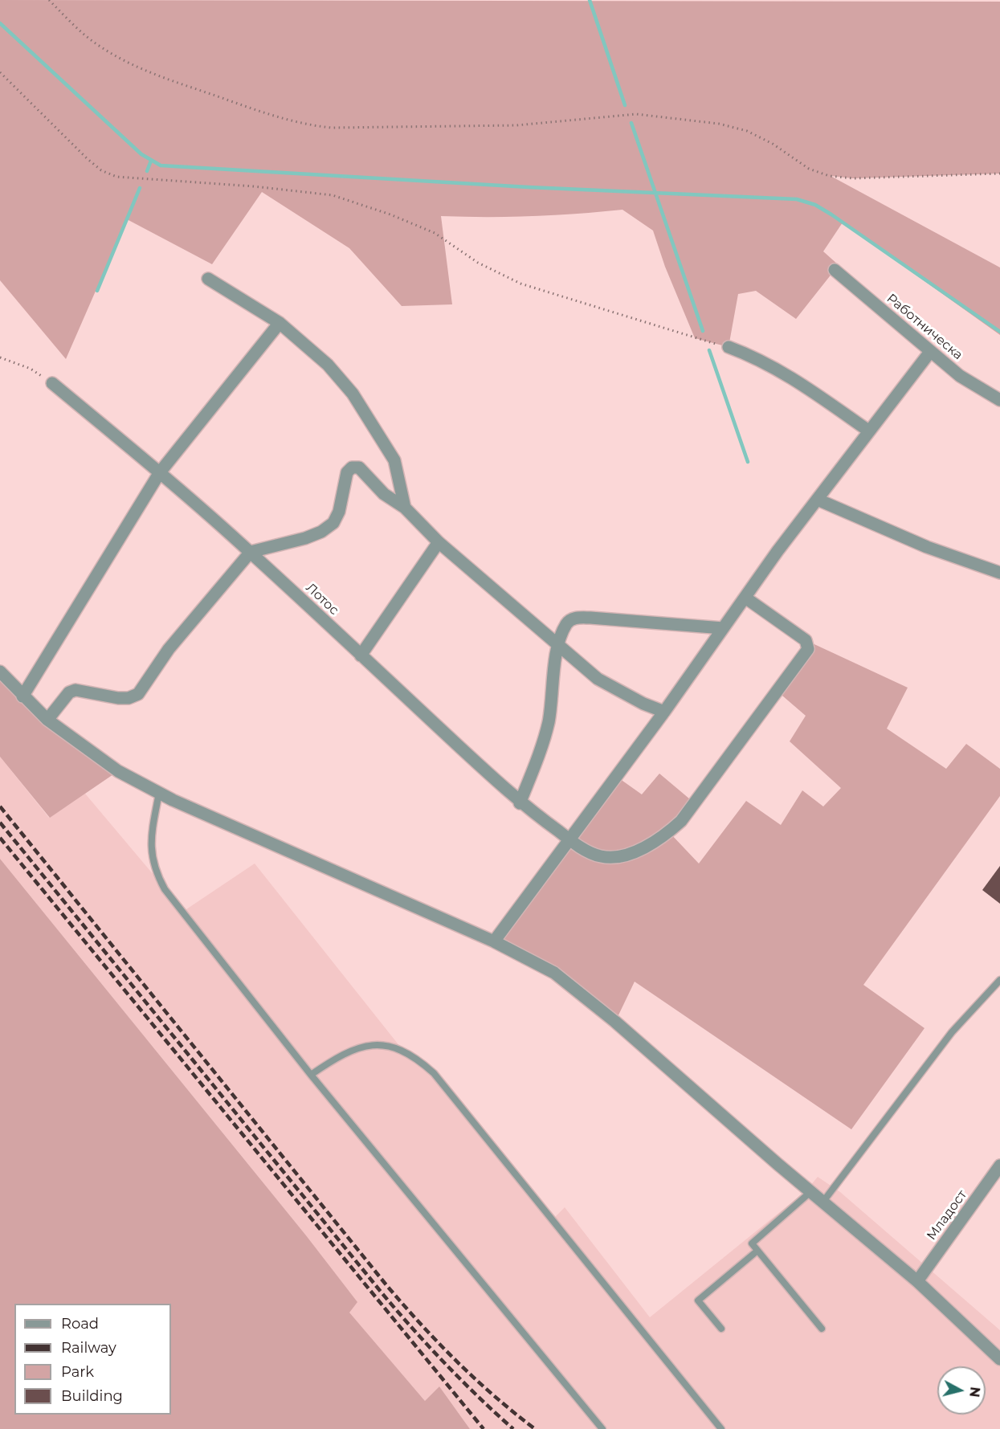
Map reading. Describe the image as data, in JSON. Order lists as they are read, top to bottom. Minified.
{"streets":{"street":["Работническа","Лотос","Младост"]},"legend":["Road","Railway","Park","Building"],"north":"right"}
